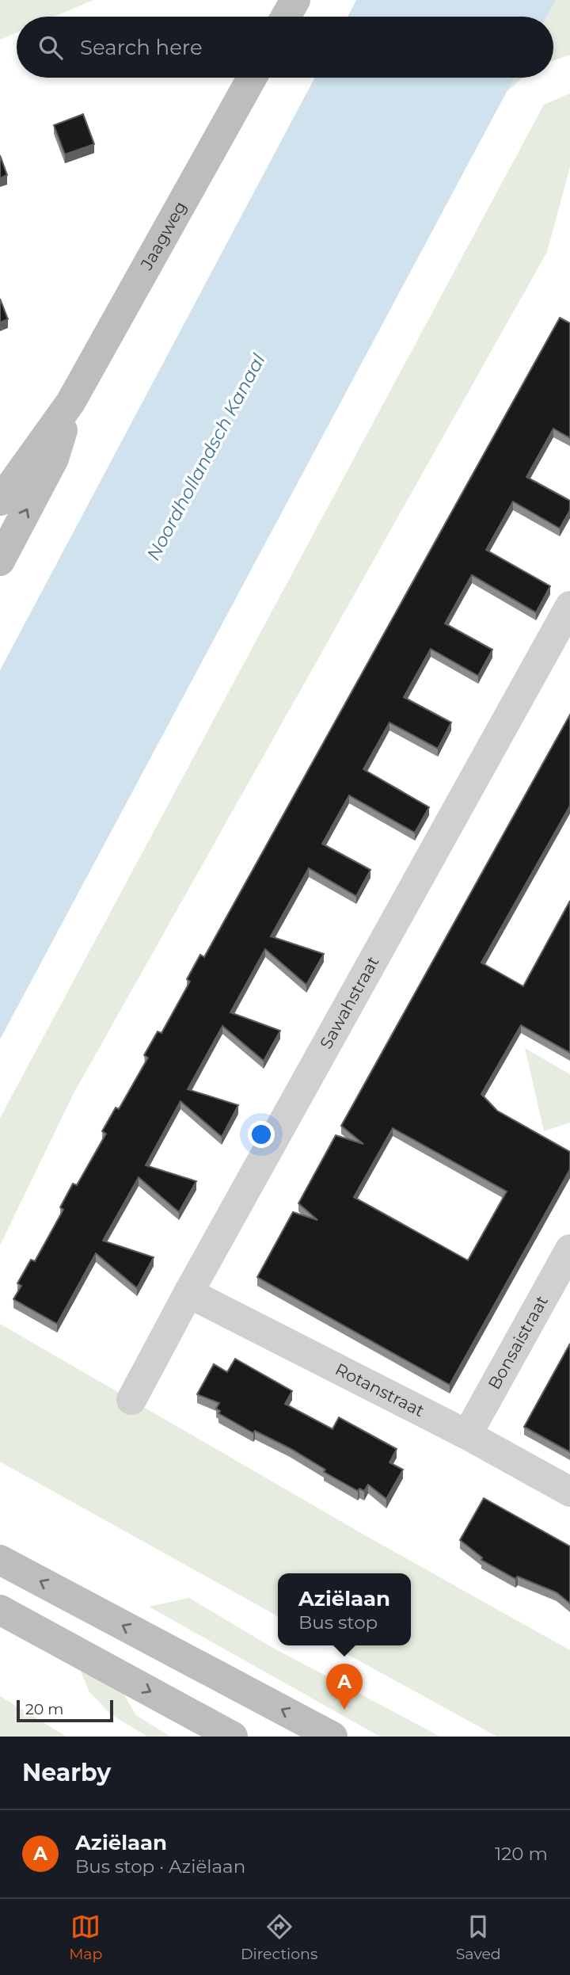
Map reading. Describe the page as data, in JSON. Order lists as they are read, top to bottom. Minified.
{"streets":{"main road":["Jaagweg"],"street":["Sawahstraat","Bonsaistraat","Rotanstraat"]},"crossings":[["Sawahstraat","Rotanstraat"],["Bonsaistraat","Rotanstraat"]],"water":["Noordhollandsch Kanaal"],"scale_bar":"20 m","page":{"search":"Search here","popup":["Aziëlaan","Bus stop"],"pins":"A","scale":"20 m","heading":"Nearby","list":[{"mark":"A","name":"Aziëlaan","note":"Bus stop · Aziëlaan","value":"120 m"}],"nav":["Map","Directions","Saved"]}}
